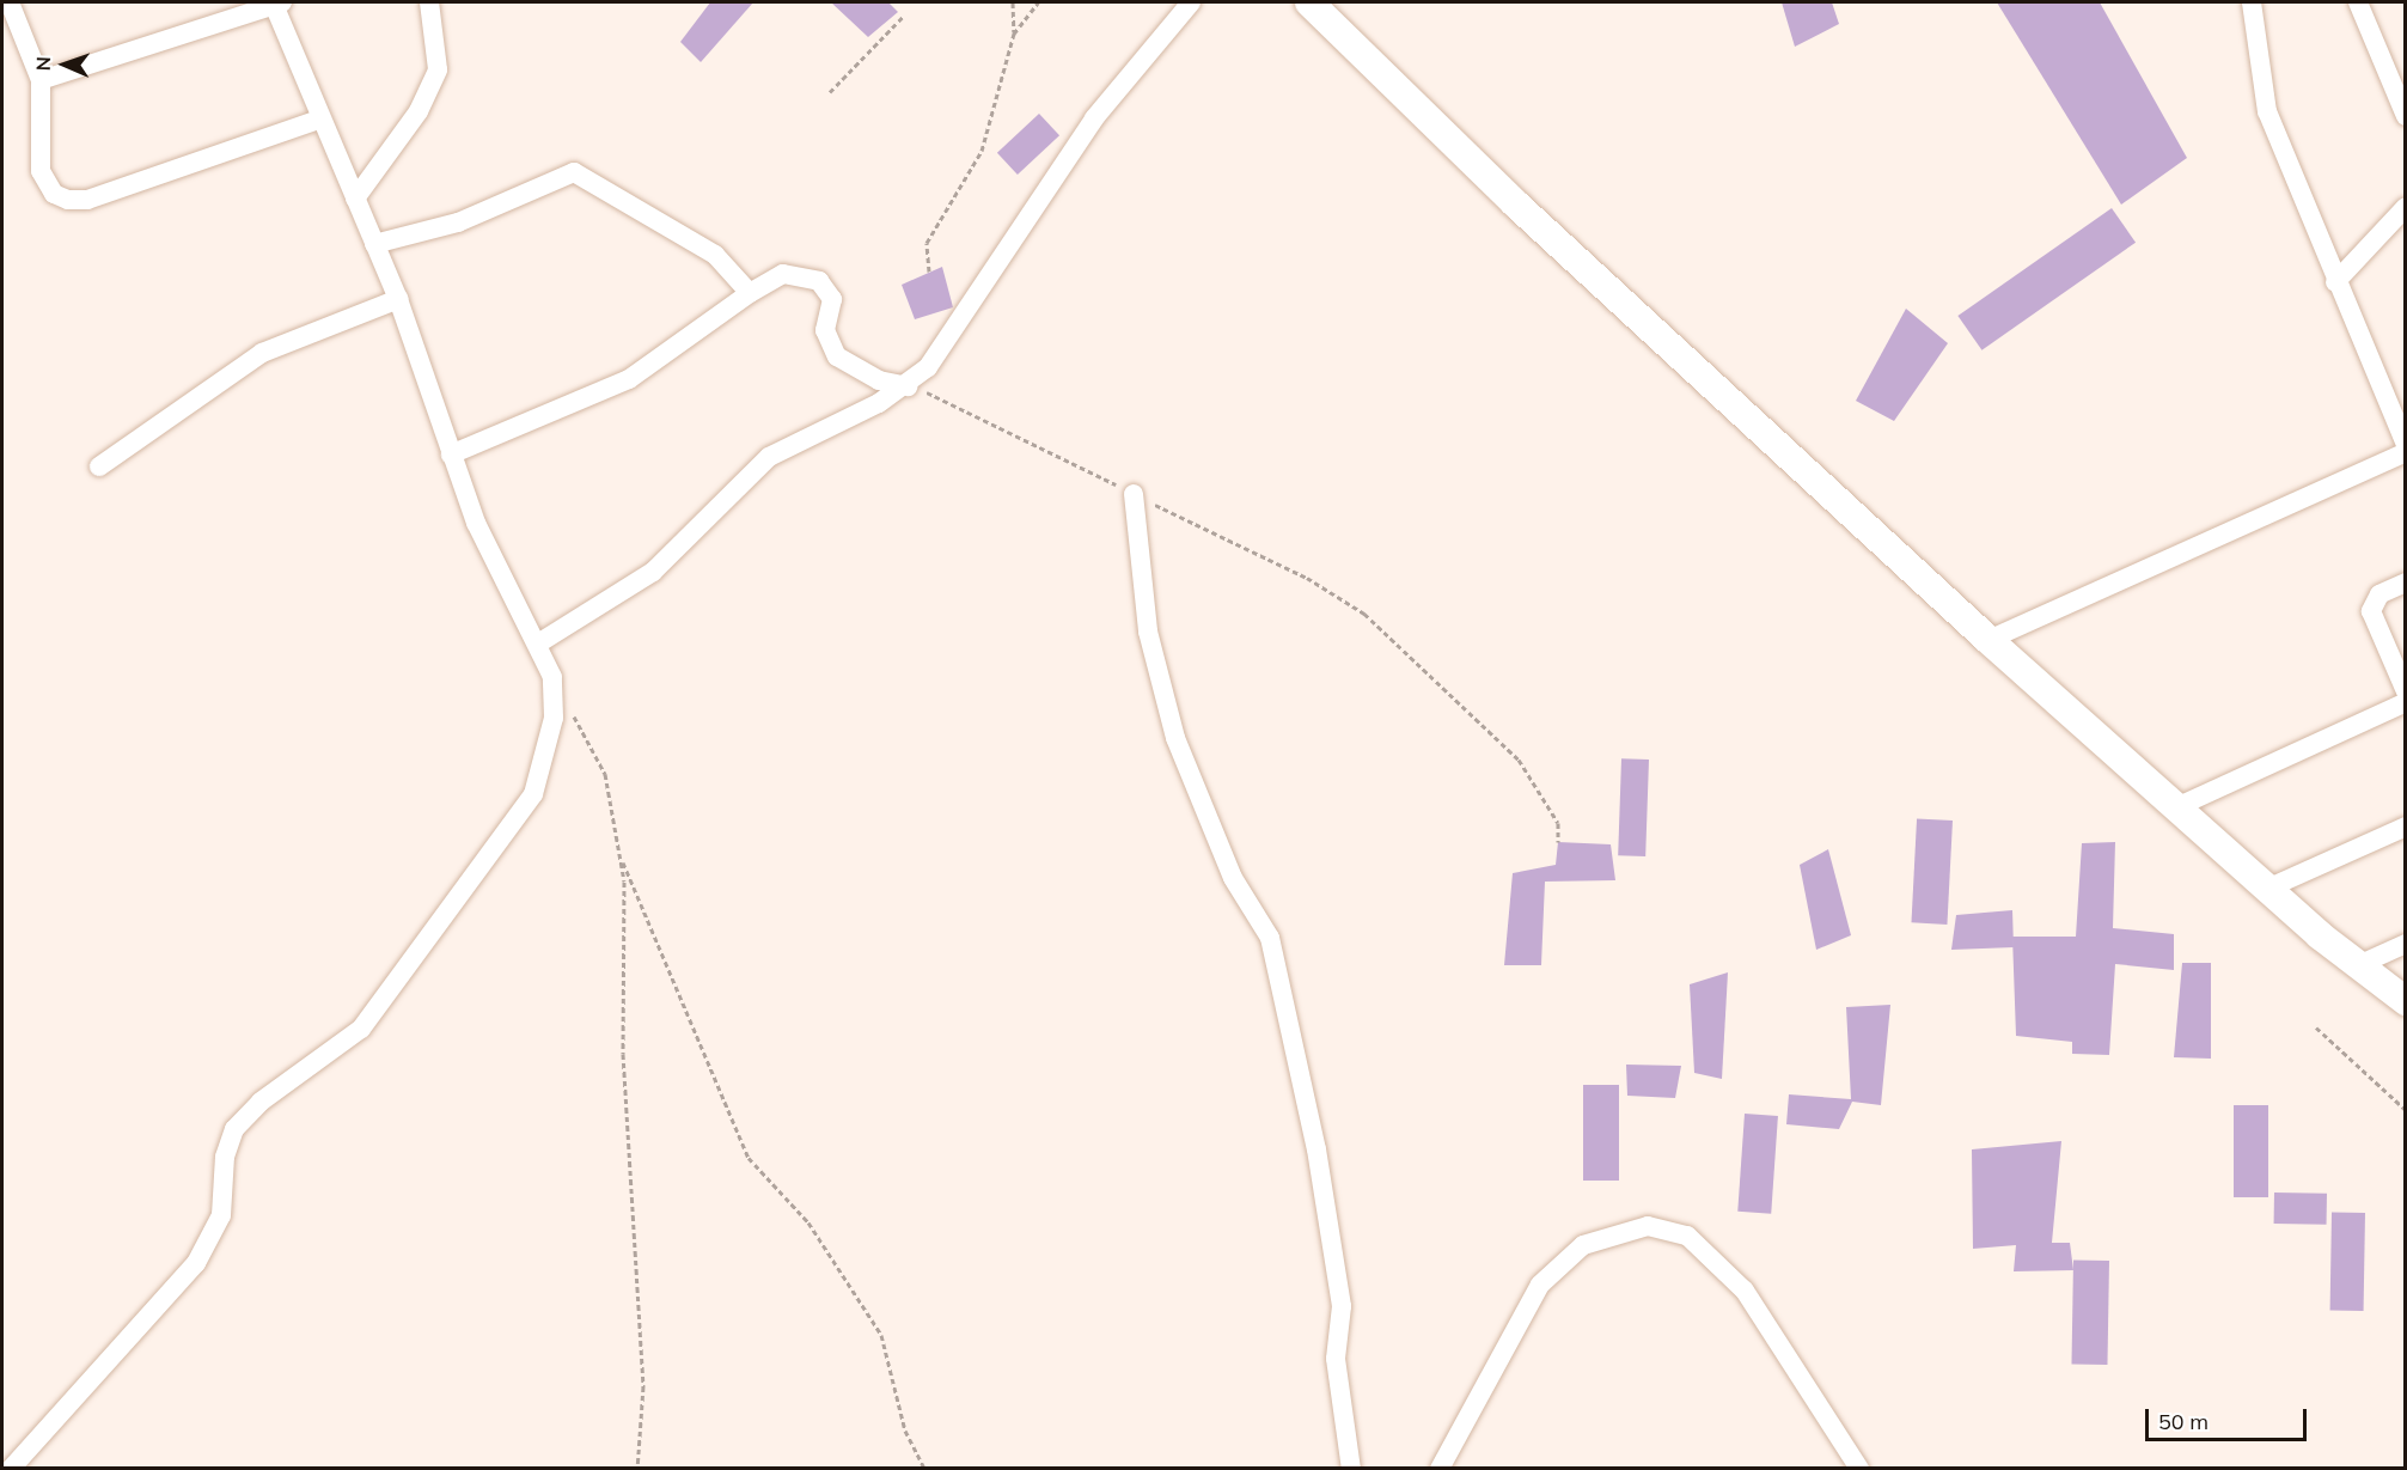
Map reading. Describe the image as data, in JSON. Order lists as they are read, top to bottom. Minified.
{"scale_bar":"50 m","north":"left"}
